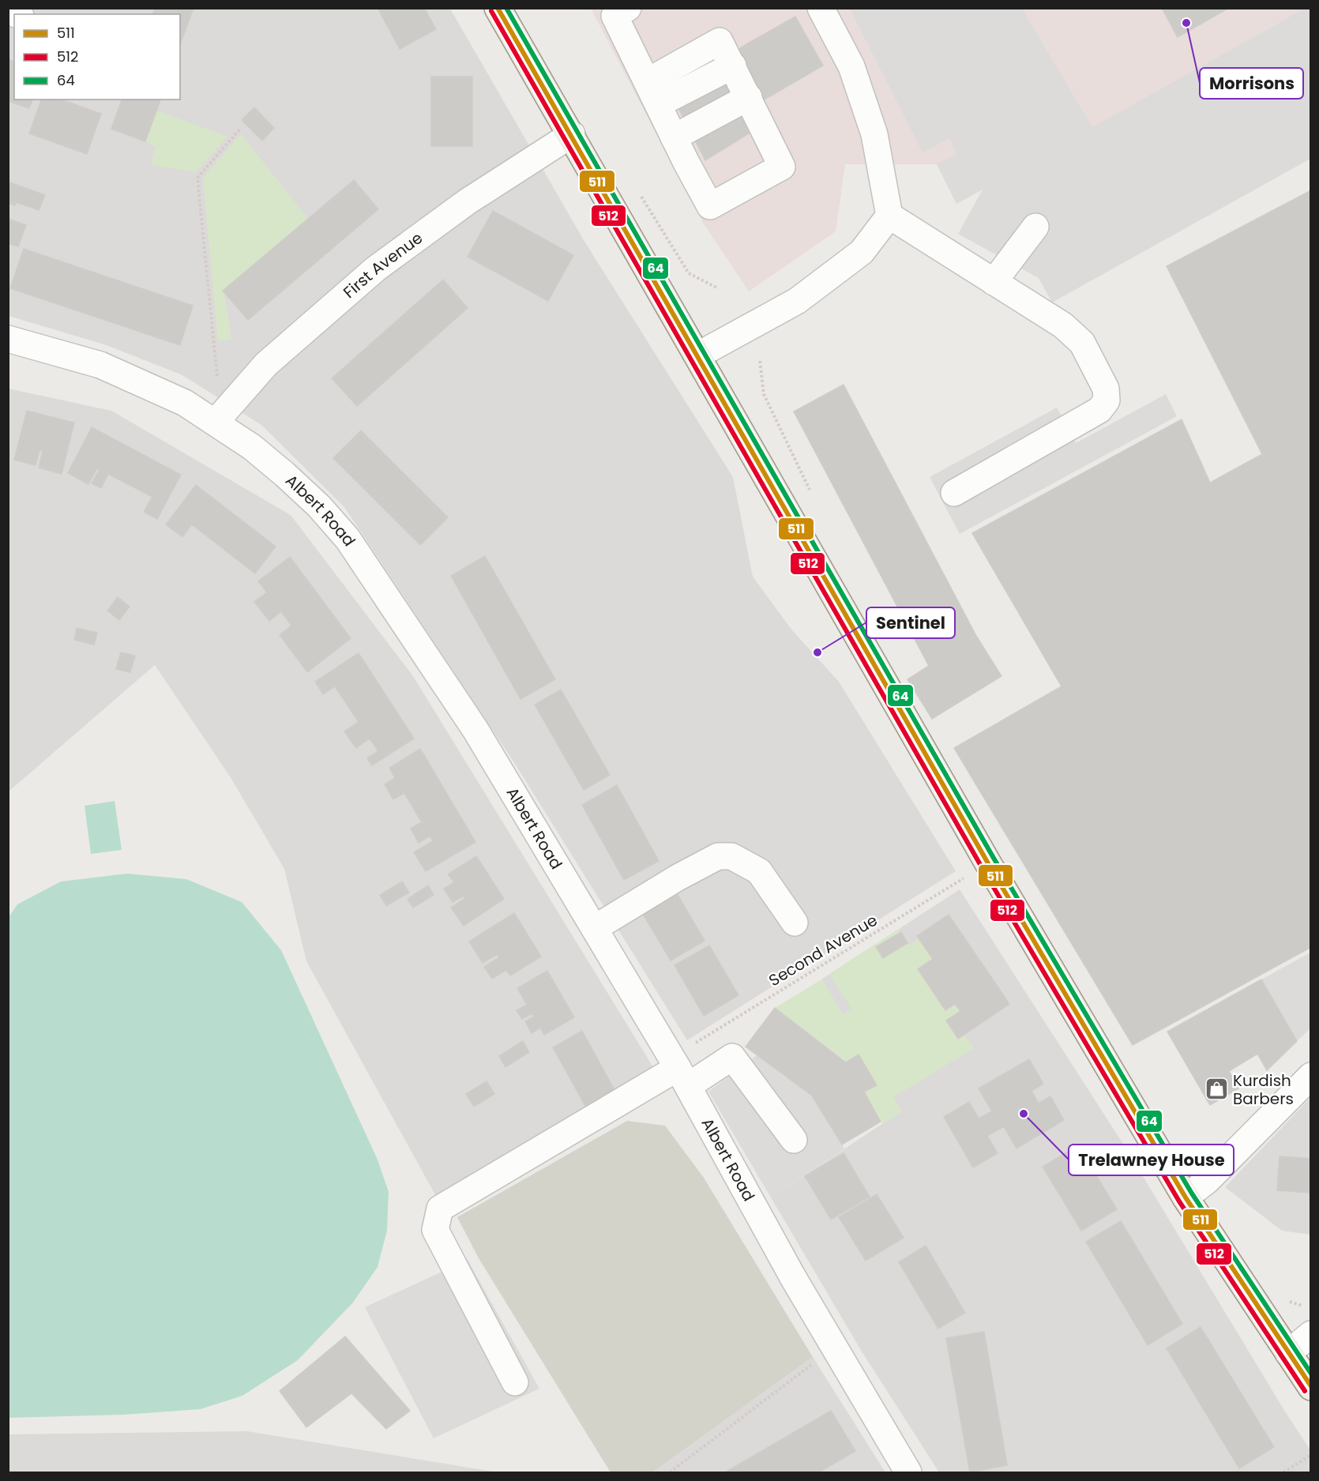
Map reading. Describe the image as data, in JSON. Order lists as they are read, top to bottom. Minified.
{"streets":{"street":["First Avenue","Albert Road"],"path":["Second Avenue"]},"crossings":[["First Avenue","Albert Road"],["Albert Road","Second Avenue"]],"places":{"other":["Morrisons","Sentinel","Trelawney House"],"shop":["Kurdish Barbers"]},"lines":["transit line 511","transit line 64","transit line 512"],"legend":["511","512","64"]}
